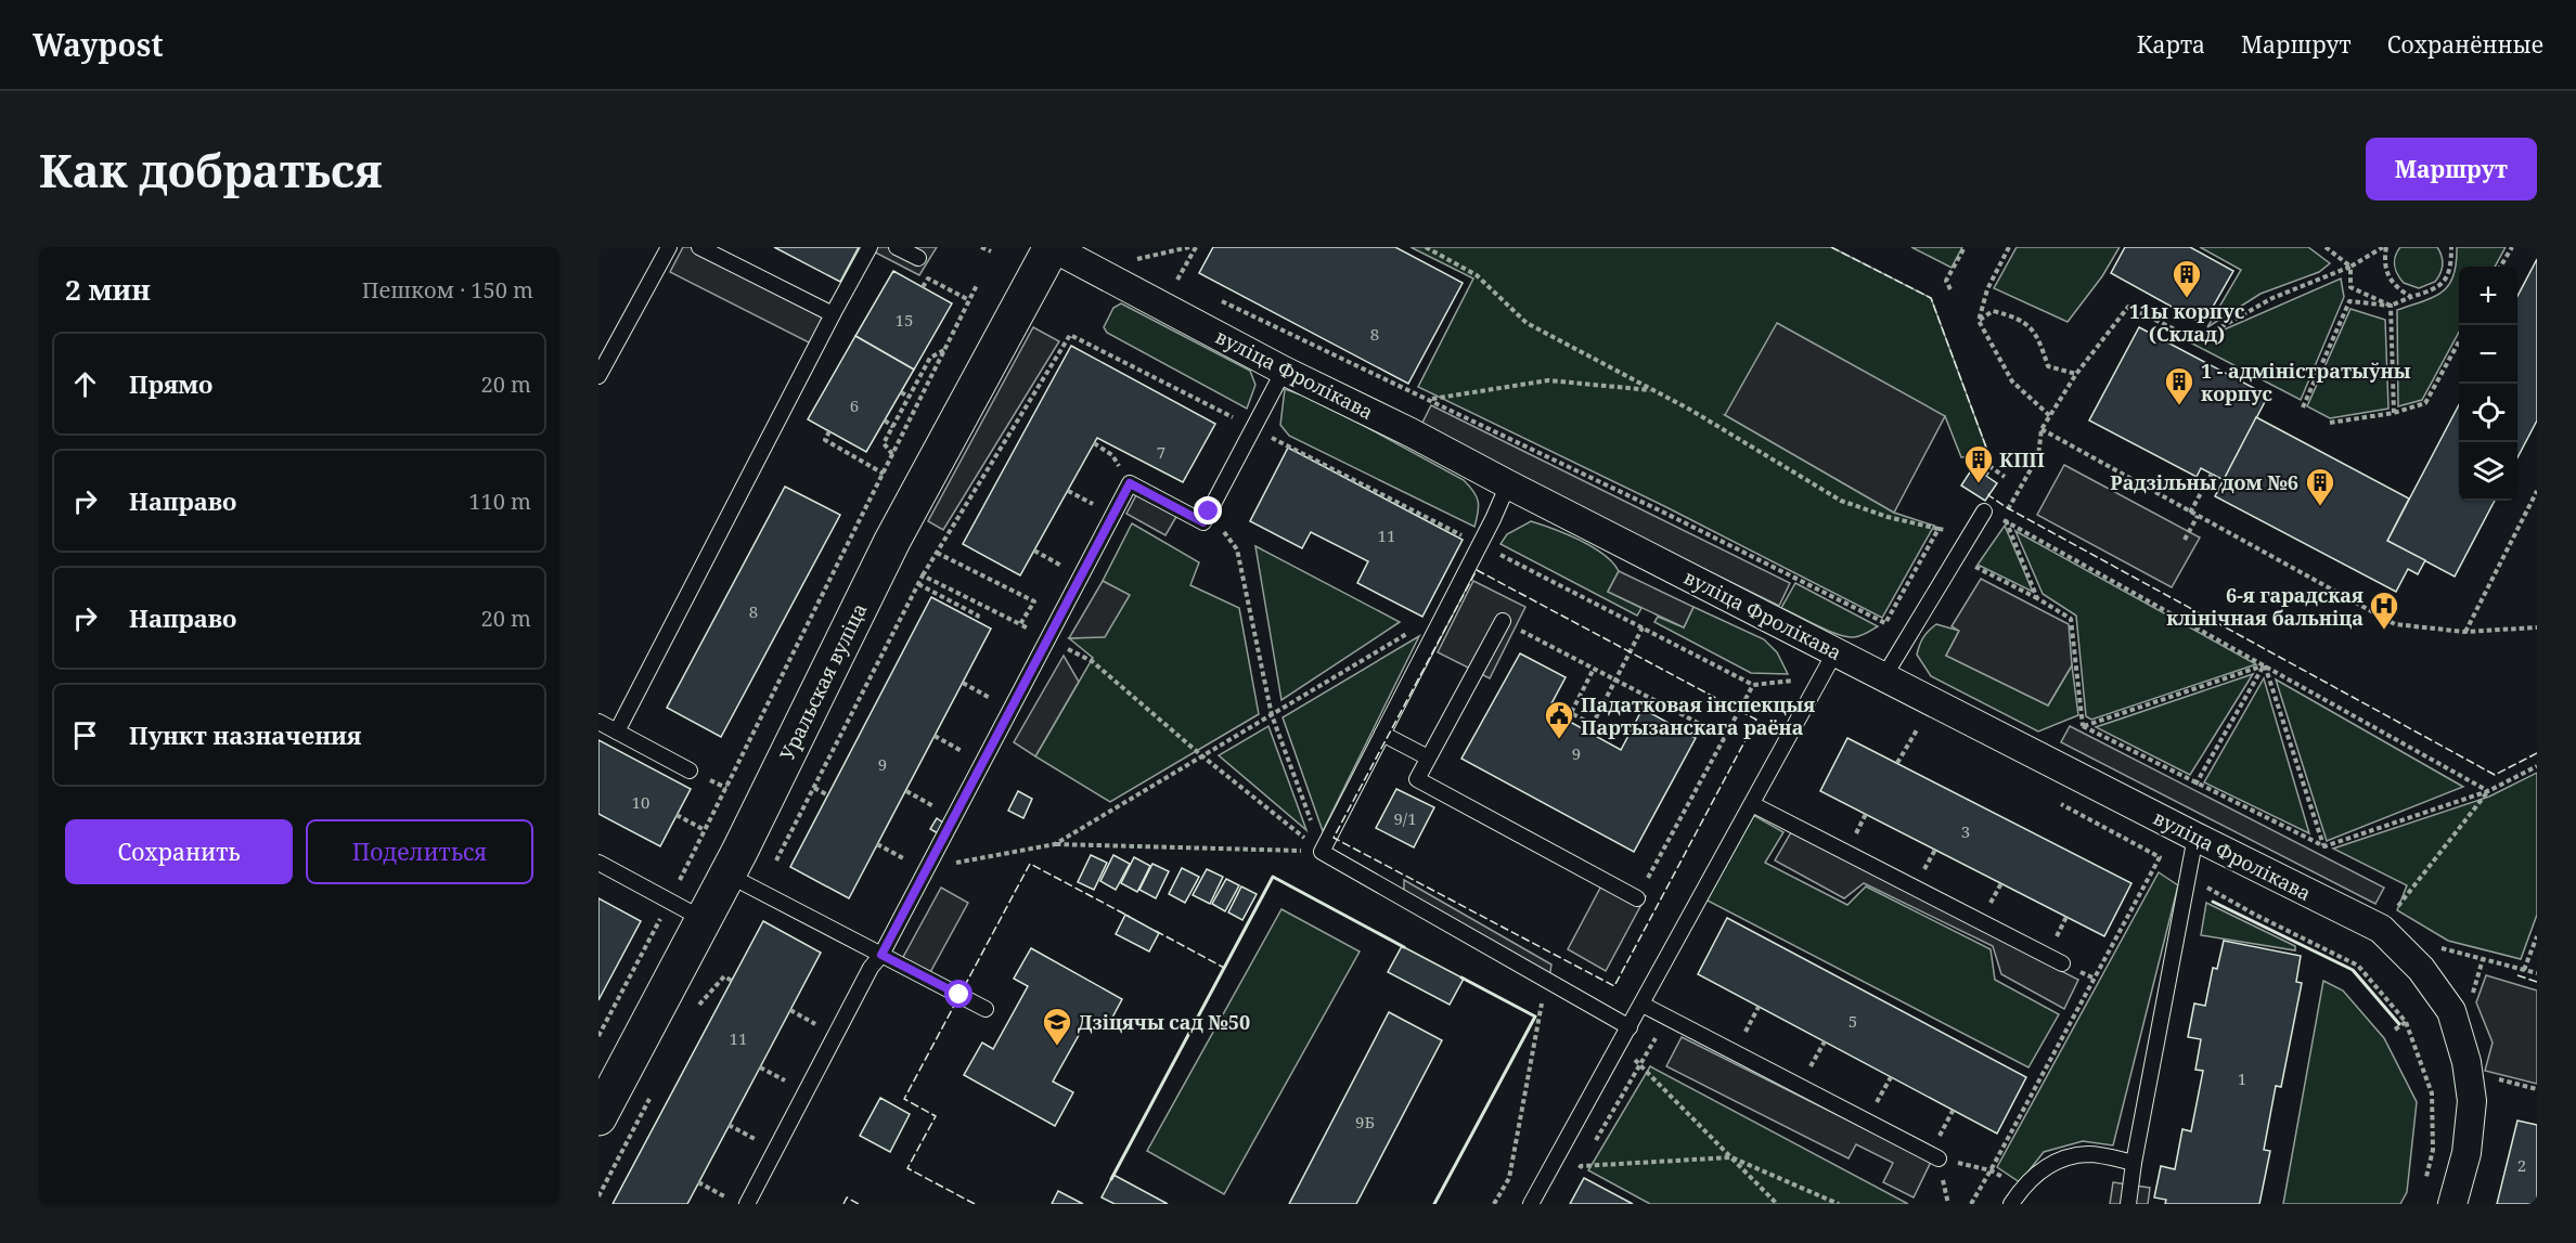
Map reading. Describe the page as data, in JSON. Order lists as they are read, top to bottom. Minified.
{"streets":{"street":["вуліца Фролікава","Уральская вуліца"]},"crossings":[["вуліца Фролікава","Уральская вуліца"]],"places":{"building":["11ы корпус (Склад)","1 - адміністратыўны корпус","КПП","Радзільны дом №6"],"hospital":["6-я гарадская клінічная бальніца"],"public building":["Падатковая інспекцыя Партызанскага раёна"],"school or university":["Дзіцячы сад №50"]},"house_numbers":["15","8","6","7","11","8","9","9","10","9/1","3","5","11","1","9Б","2"],"page":{"header":"Waypost","nav":["Карта","Маршрут","Сохранённые"],"buttons":["Маршрут",["Сохранить","Поделиться"]],"title":"Как добраться","heading":["2 мин","Пешком · 150 m"],"map_buttons":["+","−"],"list":[["Прямо","20 m"],["Направо","110 m"],["Направо","20 m"],"Пункт назначения"]}}
